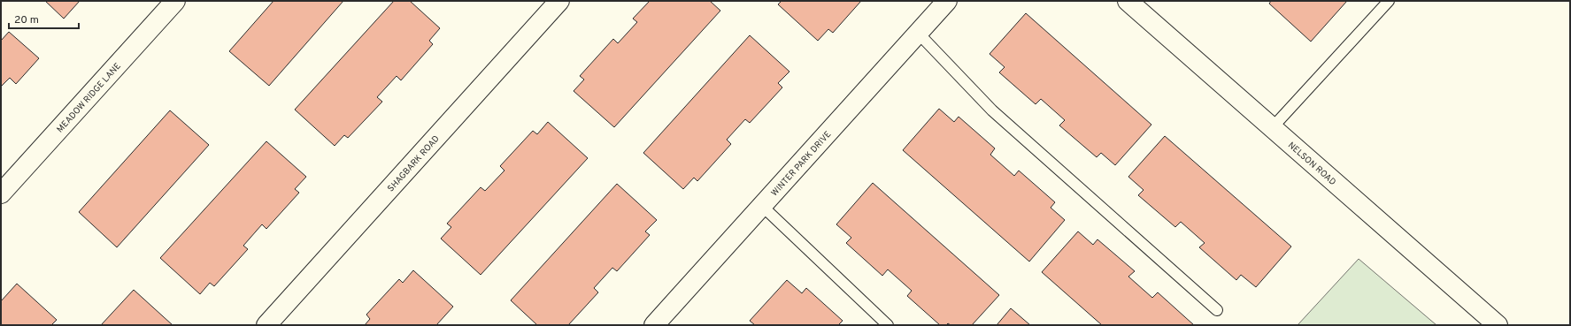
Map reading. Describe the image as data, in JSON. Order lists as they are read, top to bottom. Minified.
{"streets":{"street":["MEADOW RIDGE LANE","SHAGBARK ROAD","WINTER PARK DRIVE","NELSON ROAD"]},"scale_bar":"20 m"}
